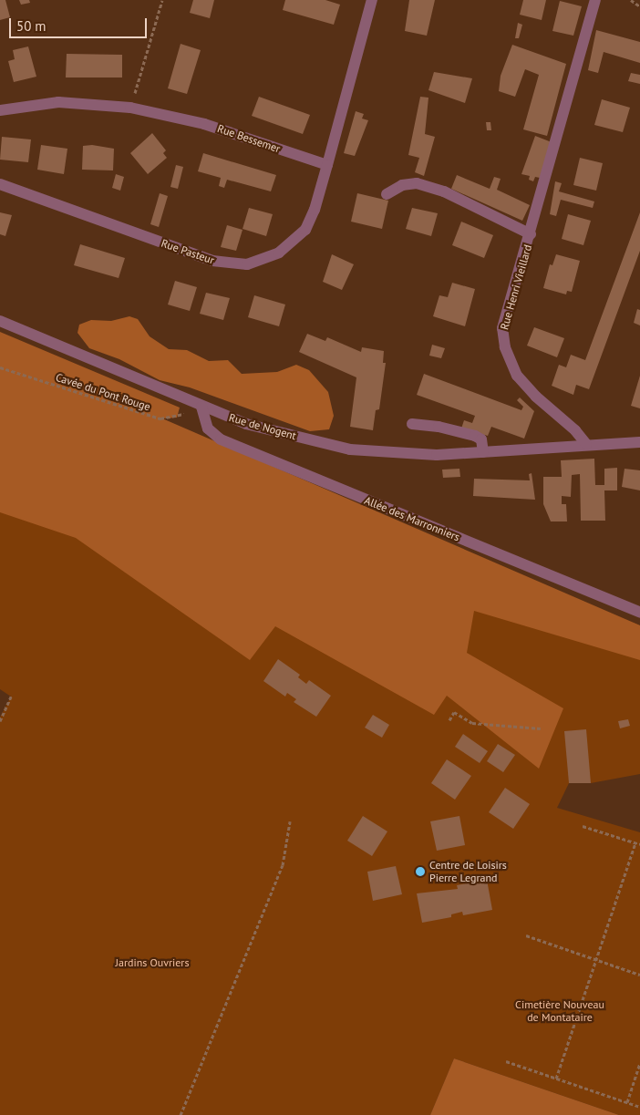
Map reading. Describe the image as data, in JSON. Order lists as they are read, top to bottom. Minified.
{"streets":{"street":["Rue Bessemer","Rue Pasteur","Rue Henri Vieillard","Rue de Nogent","Allée des Marronniers"],"path":["Cavée du Pont Rouge"]},"crossings":[["Rue Bessemer","Rue Pasteur"],["Rue Henri Vieillard","Rue de Nogent"],["Cavée du Pont Rouge","Rue de Nogent"],["Cavée du Pont Rouge","Allée des Marronniers"],["Rue de Nogent","Allée des Marronniers"]],"parks":["Jardins Ouvriers","Cimetière Nouveau de Montataire"],"places":["Centre de Loisirs Pierre Legrand"],"scale_bar":"50 m"}
